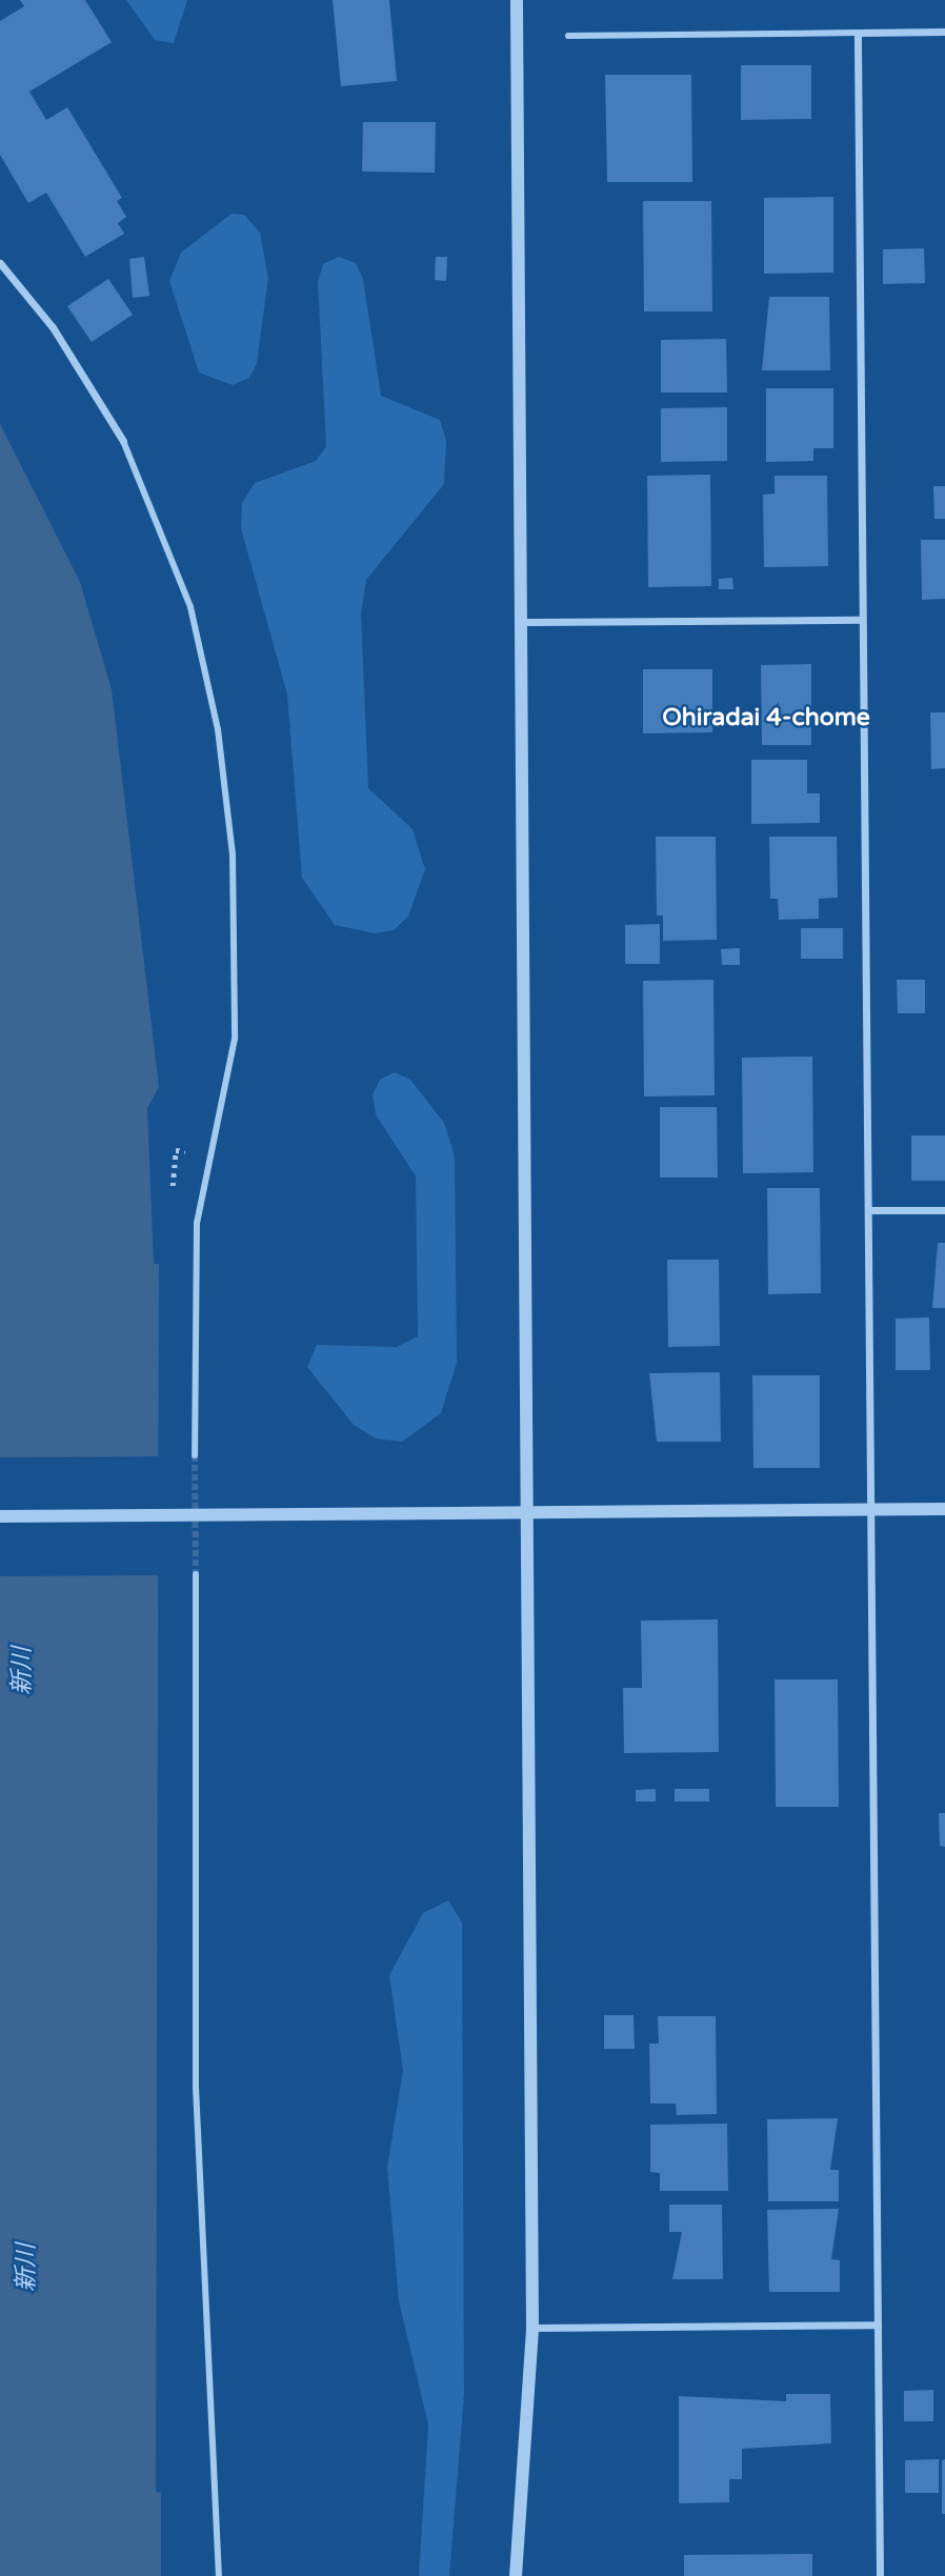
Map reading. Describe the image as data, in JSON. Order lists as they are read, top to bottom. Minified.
{"districts":["Ohiradai 4-chome"],"water":["新川"]}
